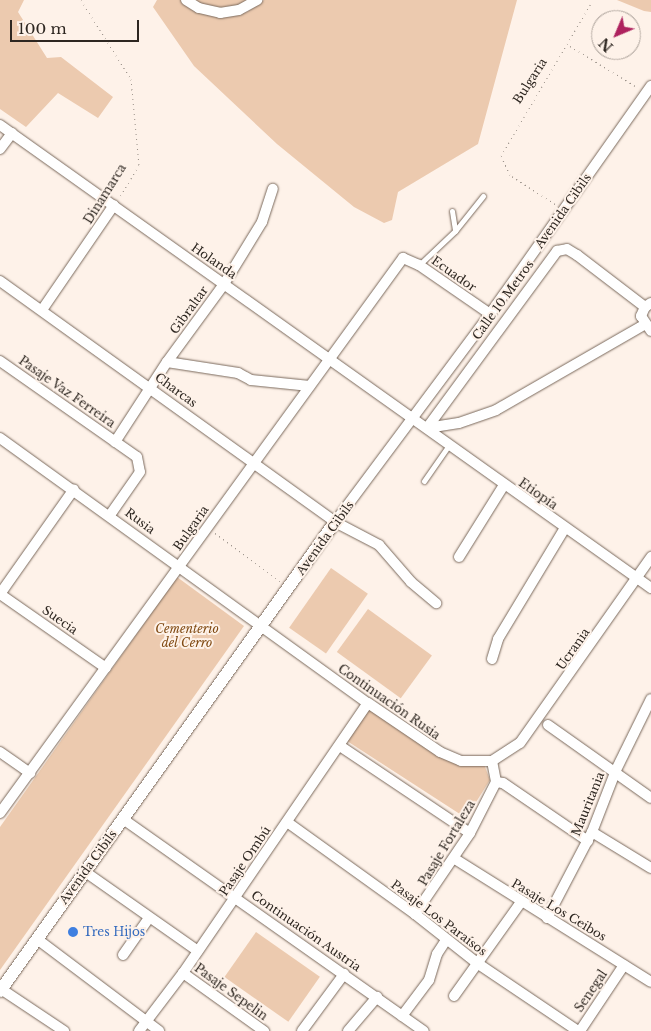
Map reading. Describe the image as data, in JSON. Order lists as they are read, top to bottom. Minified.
{"streets":{"street":["Bulgaria","Dinamarca","Avenida Cibils","Holanda","Ecuador","Calle 10 Metros","Gibraltar","Charcas","Pasaje Vaz Ferreira","Etiopía","Rusia","Suecia","Ucrania","Continuación Rusia","Mauritania","Pasaje Fortaleza","Pasaje Ombú","Pasaje Los Ceibos","Pasaje Los Paraísos","Continuación Austria","Senegal","Pasaje Sepelin"]},"crossings":[["Bulgaria","Avenida Cibils"],["Bulgaria","Holanda"],["Bulgaria","Ecuador"],["Bulgaria","Charcas"],["Bulgaria","Rusia"],["Bulgaria","Suecia"],["Dinamarca","Holanda"],["Dinamarca","Charcas"],["Avenida Cibils","Holanda"],["Avenida Cibils","Ecuador"],["Avenida Cibils","Charcas"],["Avenida Cibils","Etiopía"],["Avenida Cibils","Rusia"],["Avenida Cibils","Continuación Rusia"],["Avenida Cibils","Continuación Austria"],["Holanda","Gibraltar"],["Holanda","Etiopía"],["Calle 10 Metros","Etiopía"],["Gibraltar","Charcas"],["Gibraltar","Pasaje Vaz Ferreira"],["Pasaje Vaz Ferreira","Rusia"],["Etiopía","Ucrania"],["Rusia","Continuación Rusia"],["Ucrania","Continuación Rusia"],["Continuación Rusia","Pasaje Ombú"],["Mauritania","Pasaje Los Ceibos"],["Pasaje Fortaleza","Pasaje Los Ceibos"],["Pasaje Fortaleza","Pasaje Los Paraísos"],["Pasaje Ombú","Pasaje Los Paraísos"],["Pasaje Ombú","Continuación Austria"],["Pasaje Ombú","Pasaje Sepelin"],["Pasaje Los Ceibos","Senegal"],["Pasaje Los Paraísos","Senegal"]],"parks":["Cementerio del Cerro"],"places":["Tres Hijos"],"scale_bar":"100 m","north":"bottom left"}
